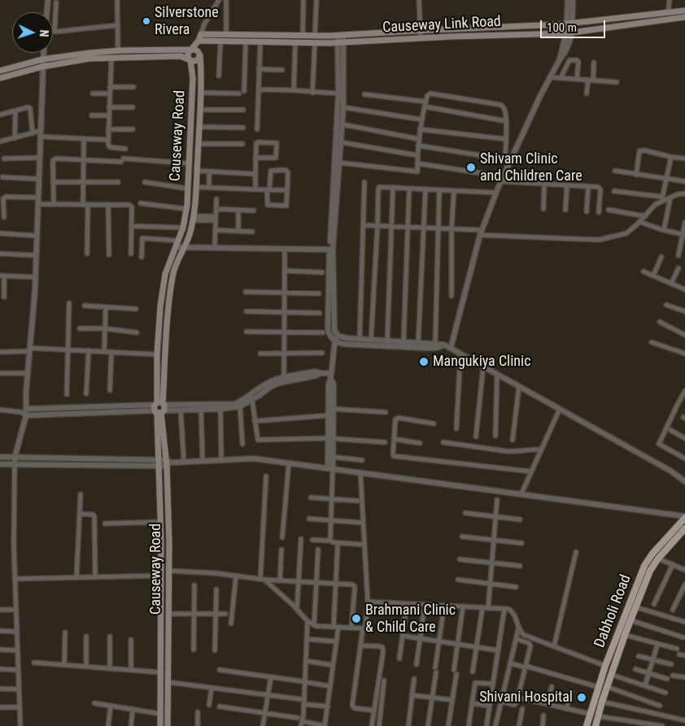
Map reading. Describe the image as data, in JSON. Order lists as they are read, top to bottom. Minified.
{"streets":{"main road":["Causeway Link Road","Causeway Road","Dabholi Road"]},"crossings":[["Causeway Link Road","Causeway Road"]],"places":["Silverstone Rivera","Shivam Clinic and Children Care","Mangukiya Clinic","Brahmani Clinic & Child Care","Shivani Hospital"],"scale_bar":"100 m","north":"right"}
